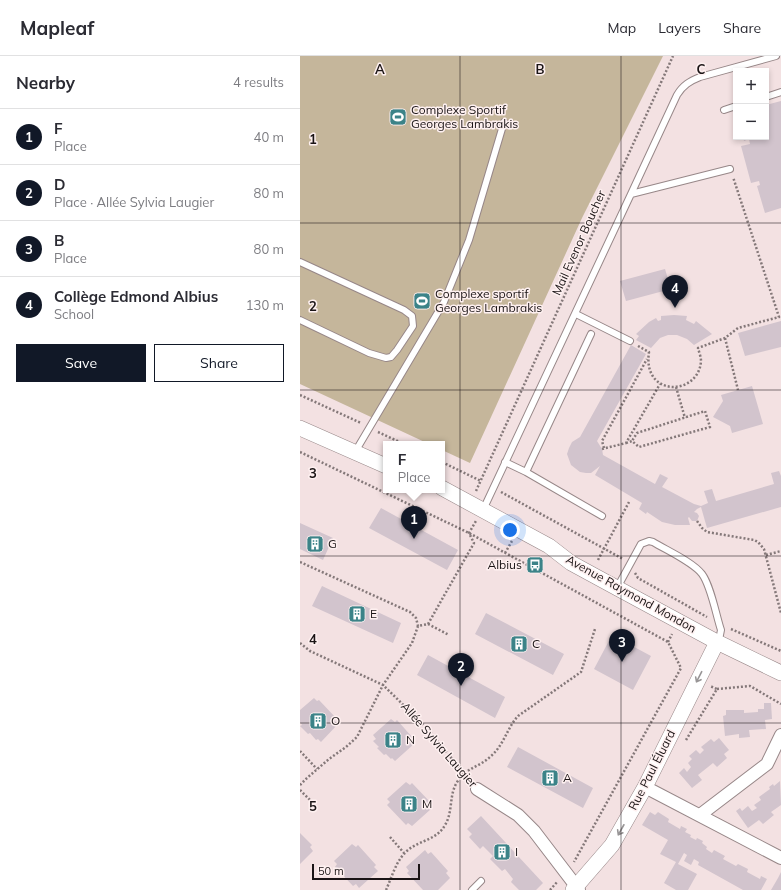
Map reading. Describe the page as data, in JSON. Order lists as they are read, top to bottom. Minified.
{"streets":{"street":["Avenue Raymond Mondon","Allée Sylvia Laugier","Rue Paul Éluard"],"path":["Mail Evenor Boucher"]},"crossings":[["Mail Evenor Boucher","Avenue Raymond Mondon"],["Avenue Raymond Mondon","Rue Paul Éluard"],["Allée Sylvia Laugier","Rue Paul Éluard"]],"places":{"sports":["Complexe Sportif Georges Lambrakis","Complexe sportif Georges Lambrakis"],"building":["G","E","C","O","N","A","M","I"],"bus stop":["Albius"]},"scale_bar":"50 m","page":{"header":"Mapleaf","nav":["Map","Layers","Share"],"heading":["Nearby","4 results"],"map_buttons":["+","−"],"list":[{"mark":"1","name":"F","note":"Place","value":"40 m"},{"mark":"2","name":"D","note":"Place · Allée Sylvia Laugier","value":"80 m"},{"mark":"3","name":"B","note":"Place","value":"80 m"},{"mark":"4","name":"Collège Edmond Albius","note":"School","value":"130 m"}],"pins":["4","1","3","2"],"buttons":["Save","Share"],"popup":["F","Place"],"scale":"50 m"},"grid":{"columns":["A","B","C"],"rows":["1","2","3","4","5"]}}
